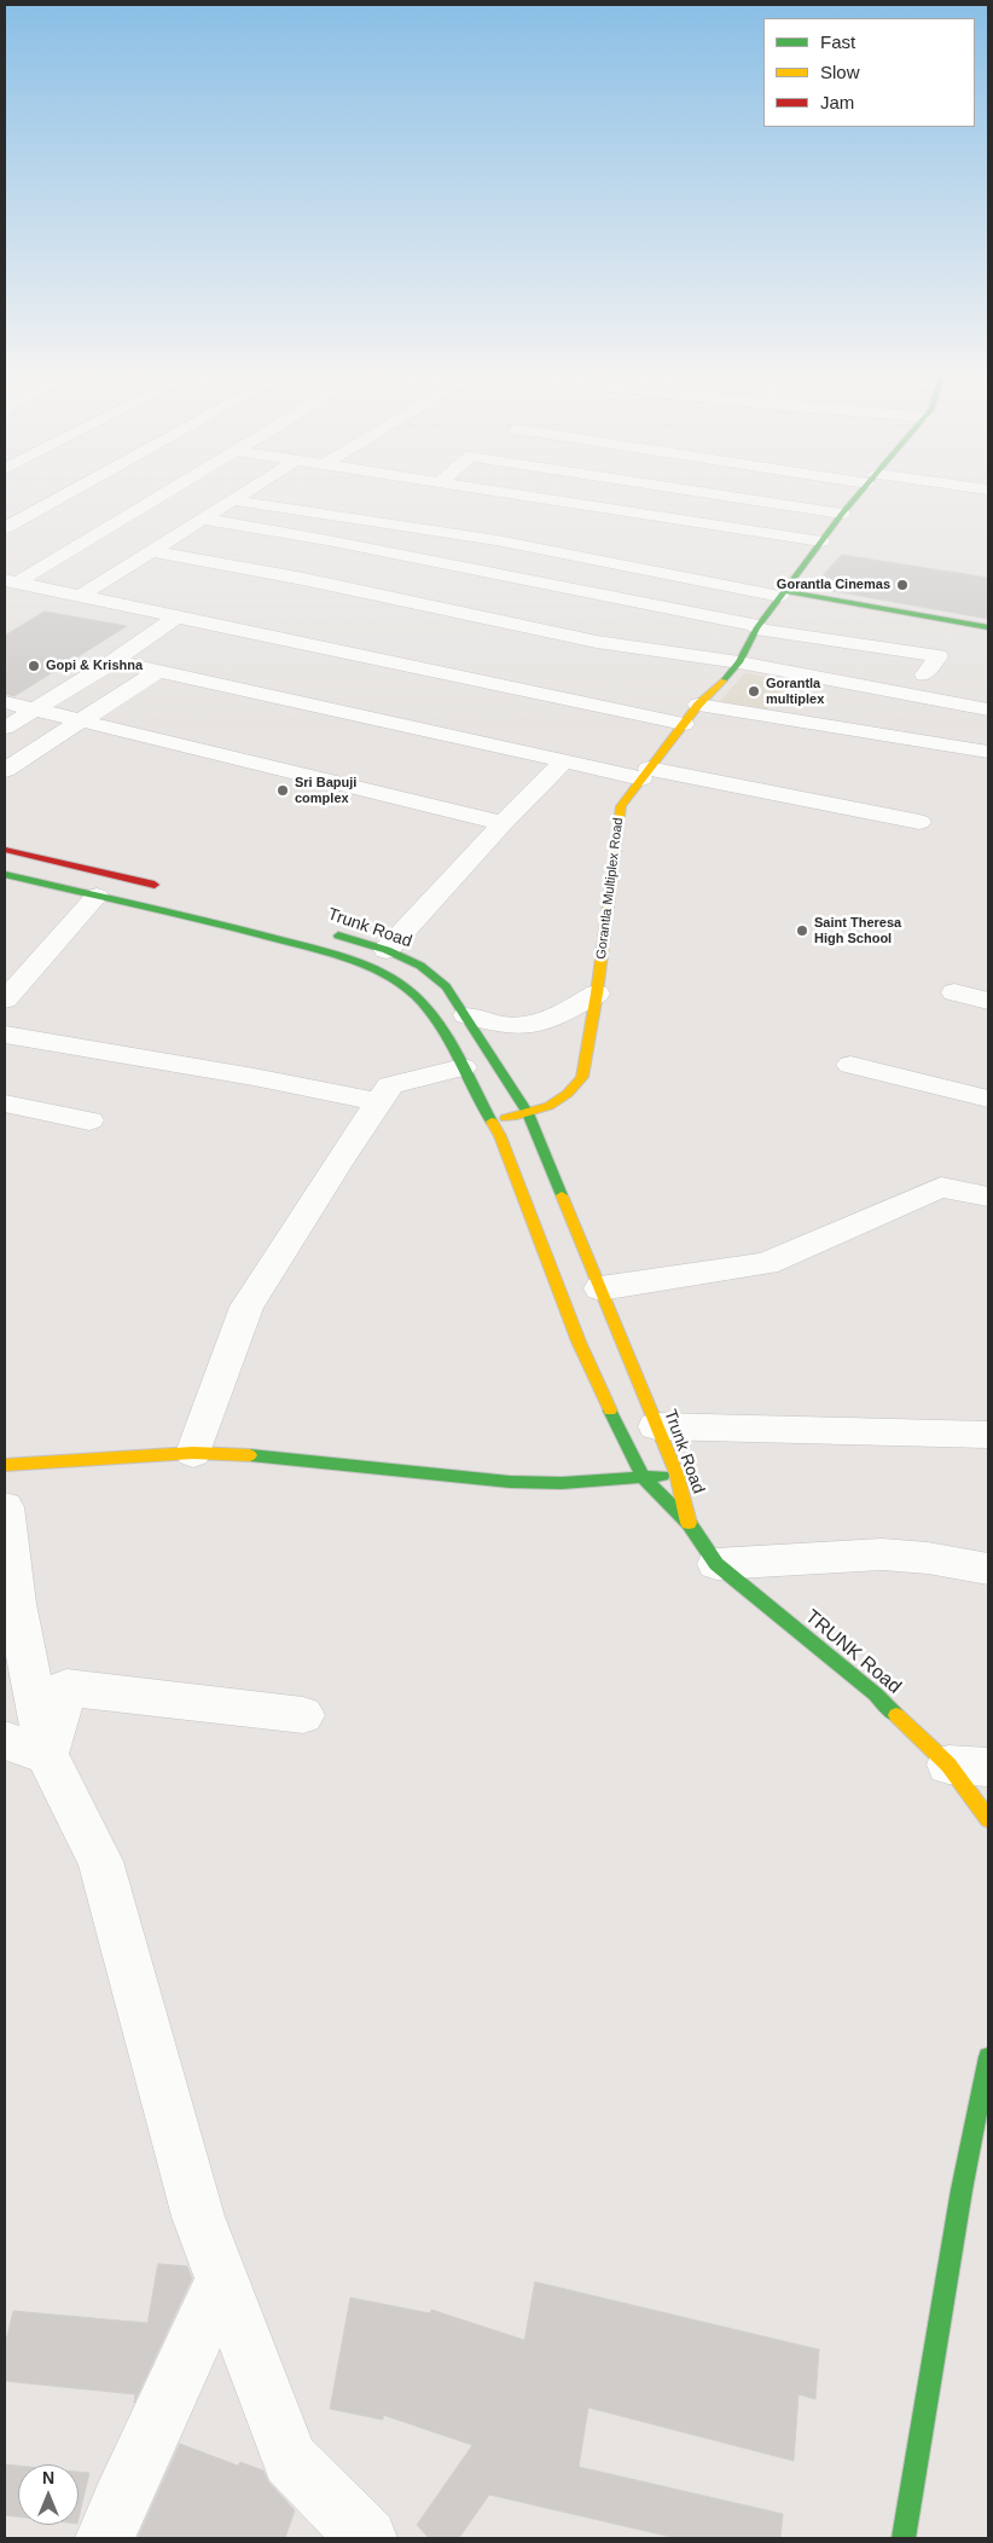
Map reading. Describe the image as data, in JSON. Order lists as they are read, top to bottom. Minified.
{"streets":{"street":["Gorantla Multiplex Road","Trunk Road","TRUNK Road"]},"crossings":[["Gorantla Multiplex Road","Trunk Road"],["Trunk Road","TRUNK Road"]],"places":["Gorantla Cinemas","Gopi & Krishna","Gorantla multiplex","Sri Bapuji complex","Saint Theresa High School"],"legend":["Fast","Slow","Jam"],"north":"top"}
